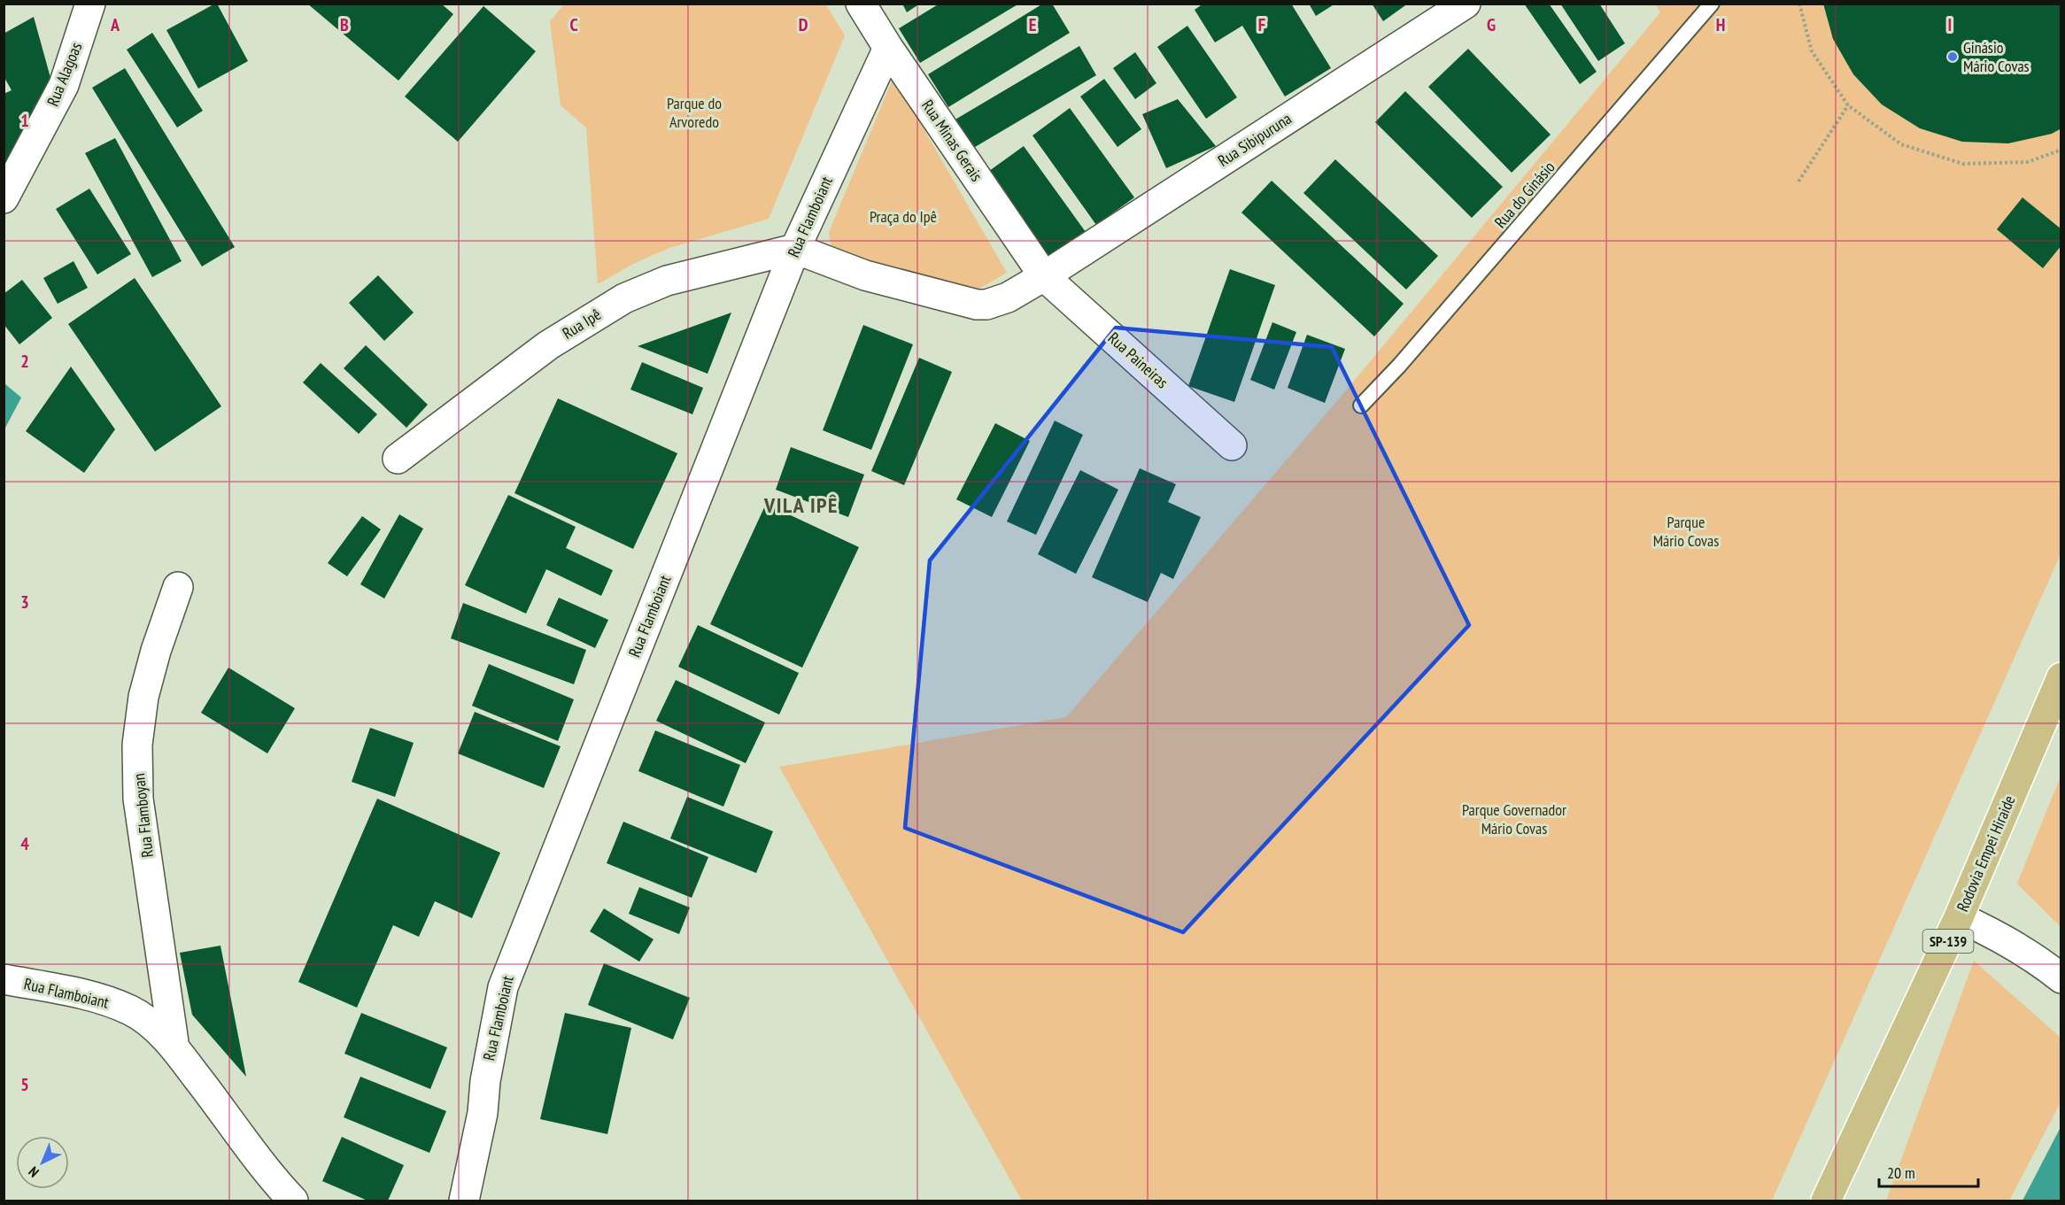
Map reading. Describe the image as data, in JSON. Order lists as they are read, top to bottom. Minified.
{"streets":{"main road":["Rodovia Empei Hiraide","SP-139"],"street":["Rua Alagoas","Rua Sibipuruna","Rua Minas Gerais","Rua Flamboiant","Rua Ipê","Rua Paineiras","Rua Flamboyan"],"lane":["Rua do Ginásio"]},"crossings":[["Rua Sibipuruna","Rua Minas Gerais"],["Rua Sibipuruna","Rua Flamboiant"],["Rua Sibipuruna","Rua Ipê"],["Rua Sibipuruna","Rua Paineiras"],["Rua Minas Gerais","Rua Flamboiant"],["Rua Minas Gerais","Rua Paineiras"],["Rua Flamboiant","Rua Ipê"],["Rua Flamboiant","Rua Flamboyan"]],"districts":["VILA IPÊ"],"parks":["Parque do Arvoredo","Praça do Ipê","Parque Mário Covas","Parque Governador Mário Covas"],"places":["Ginásio Mário Covas"],"scale_bar":"20 m","north":"bottom left","grid":{"columns":["A","B","C","D","E","F","G","H","I"],"rows":["1","2","3","4","5"]}}
